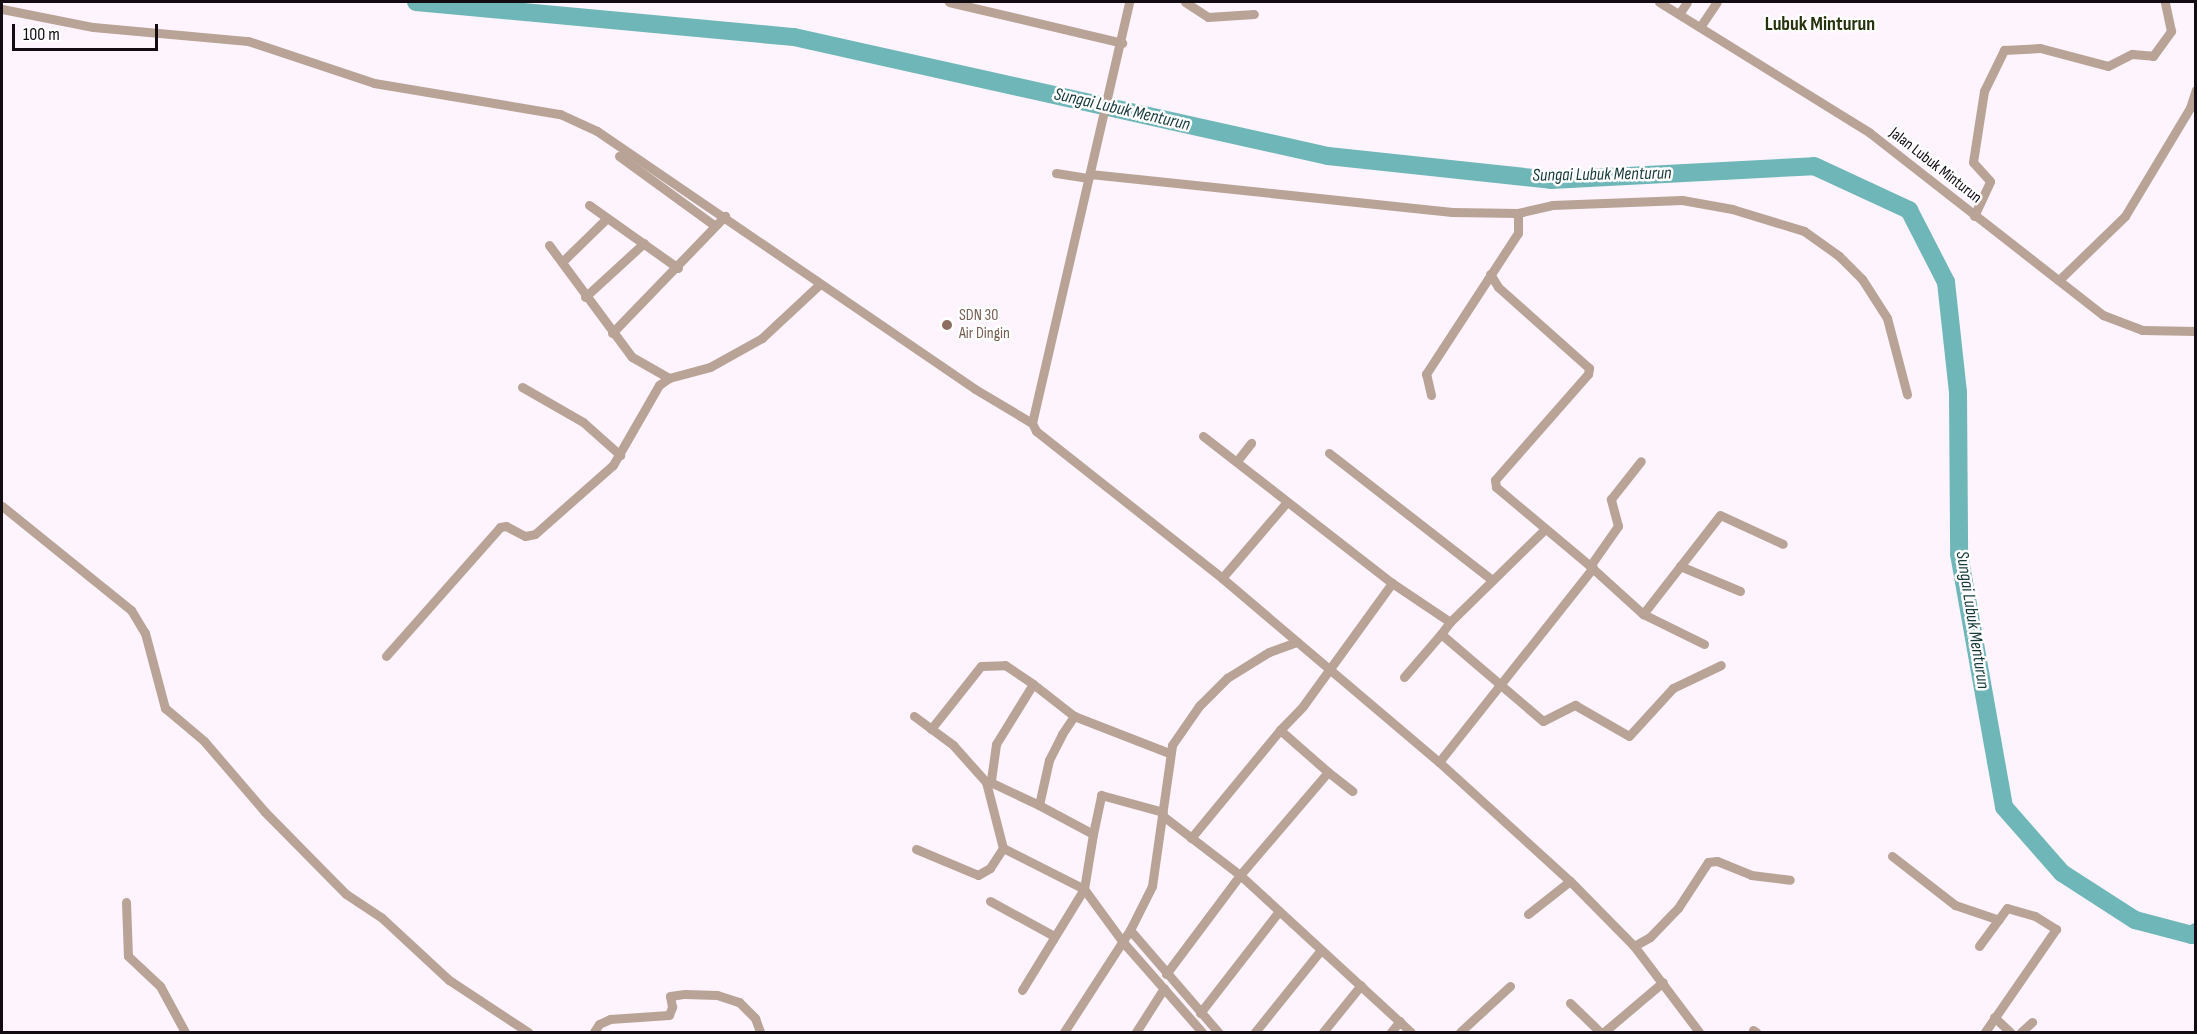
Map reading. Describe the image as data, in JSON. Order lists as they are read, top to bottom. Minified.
{"streets":{"street":["Jalan Lubuk Minturun"]},"districts":["Lubuk Minturun"],"water":["Sungai Lubuk Menturun"],"places":["SDN 30 Air Dingin"],"scale_bar":"100 m"}
